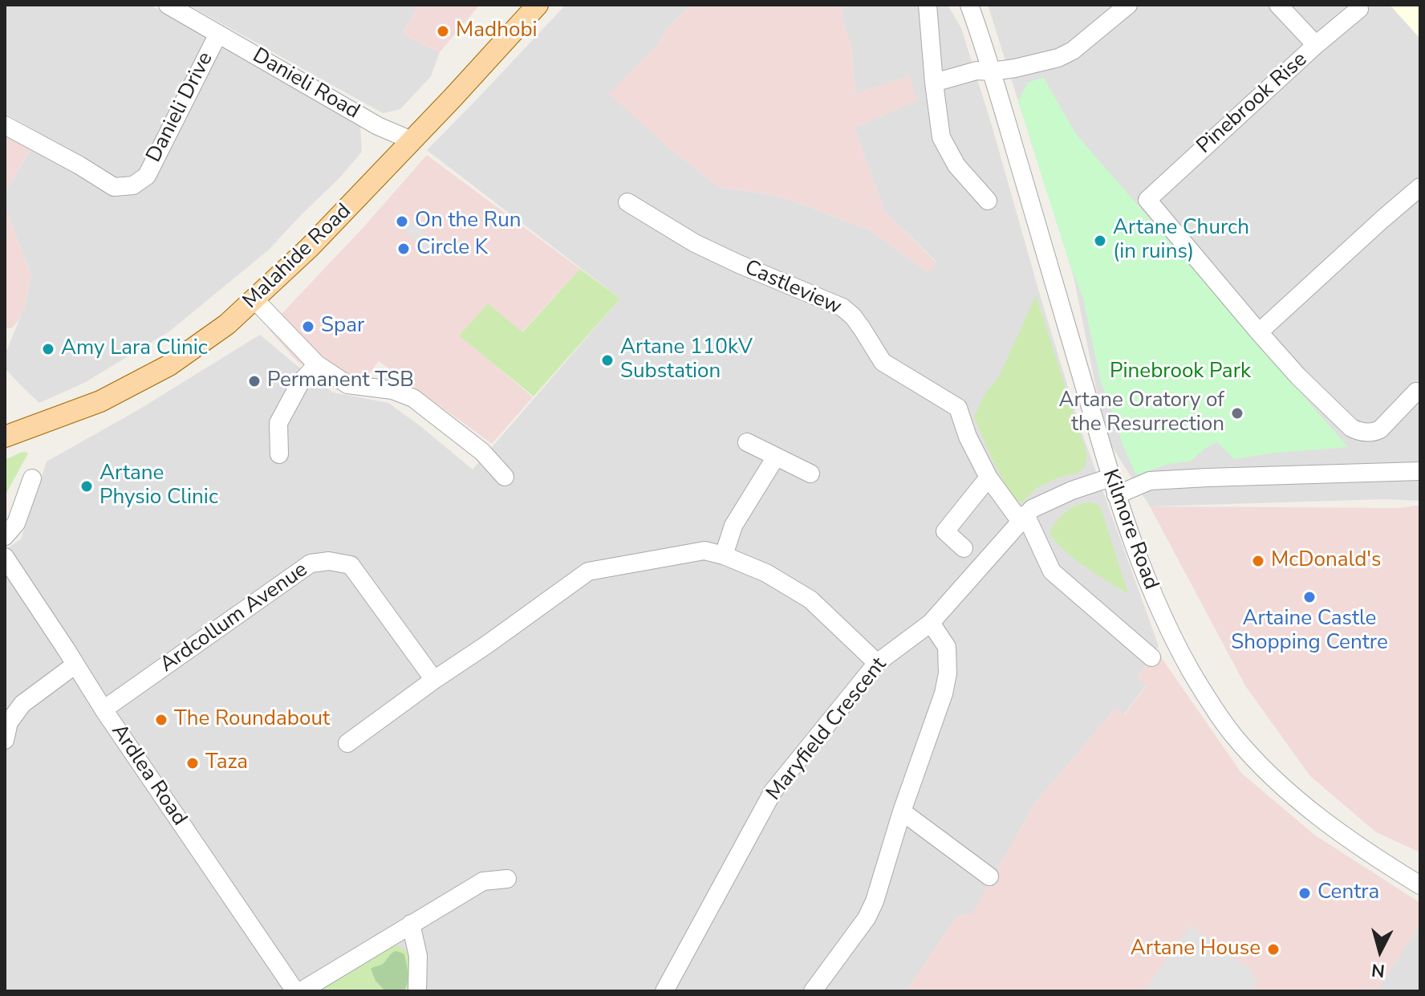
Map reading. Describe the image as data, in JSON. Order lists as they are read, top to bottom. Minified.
{"streets":{"main road":["Malahide Road"],"street":["Danieli Road","Pinebrook Rise","Danieli Drive","Castleview","Kilmore Road","Ardcollum Avenue","Maryfield Crescent","Ardlea Road"]},"crossings":[["Danieli Road","Danieli Drive"],["Danieli Road","Malahide Road"],["Castleview","Maryfield Crescent"],["Kilmore Road","Maryfield Crescent"],["Ardcollum Avenue","Ardlea Road"]],"parks":["Pinebrook Park"],"places":["Madhobi","On the Run","Artane Church (in ruins)","Circle K","Spar","Amy Lara Clinic","Artane 110kV Substation","Permanent TSB","Artane Oratory of the Resurrection","Artane Physio Clinic","McDonald's","Artaine Castle Shopping Centre","The Roundabout","Taza","Centra","Artane House"],"north":"bottom"}
